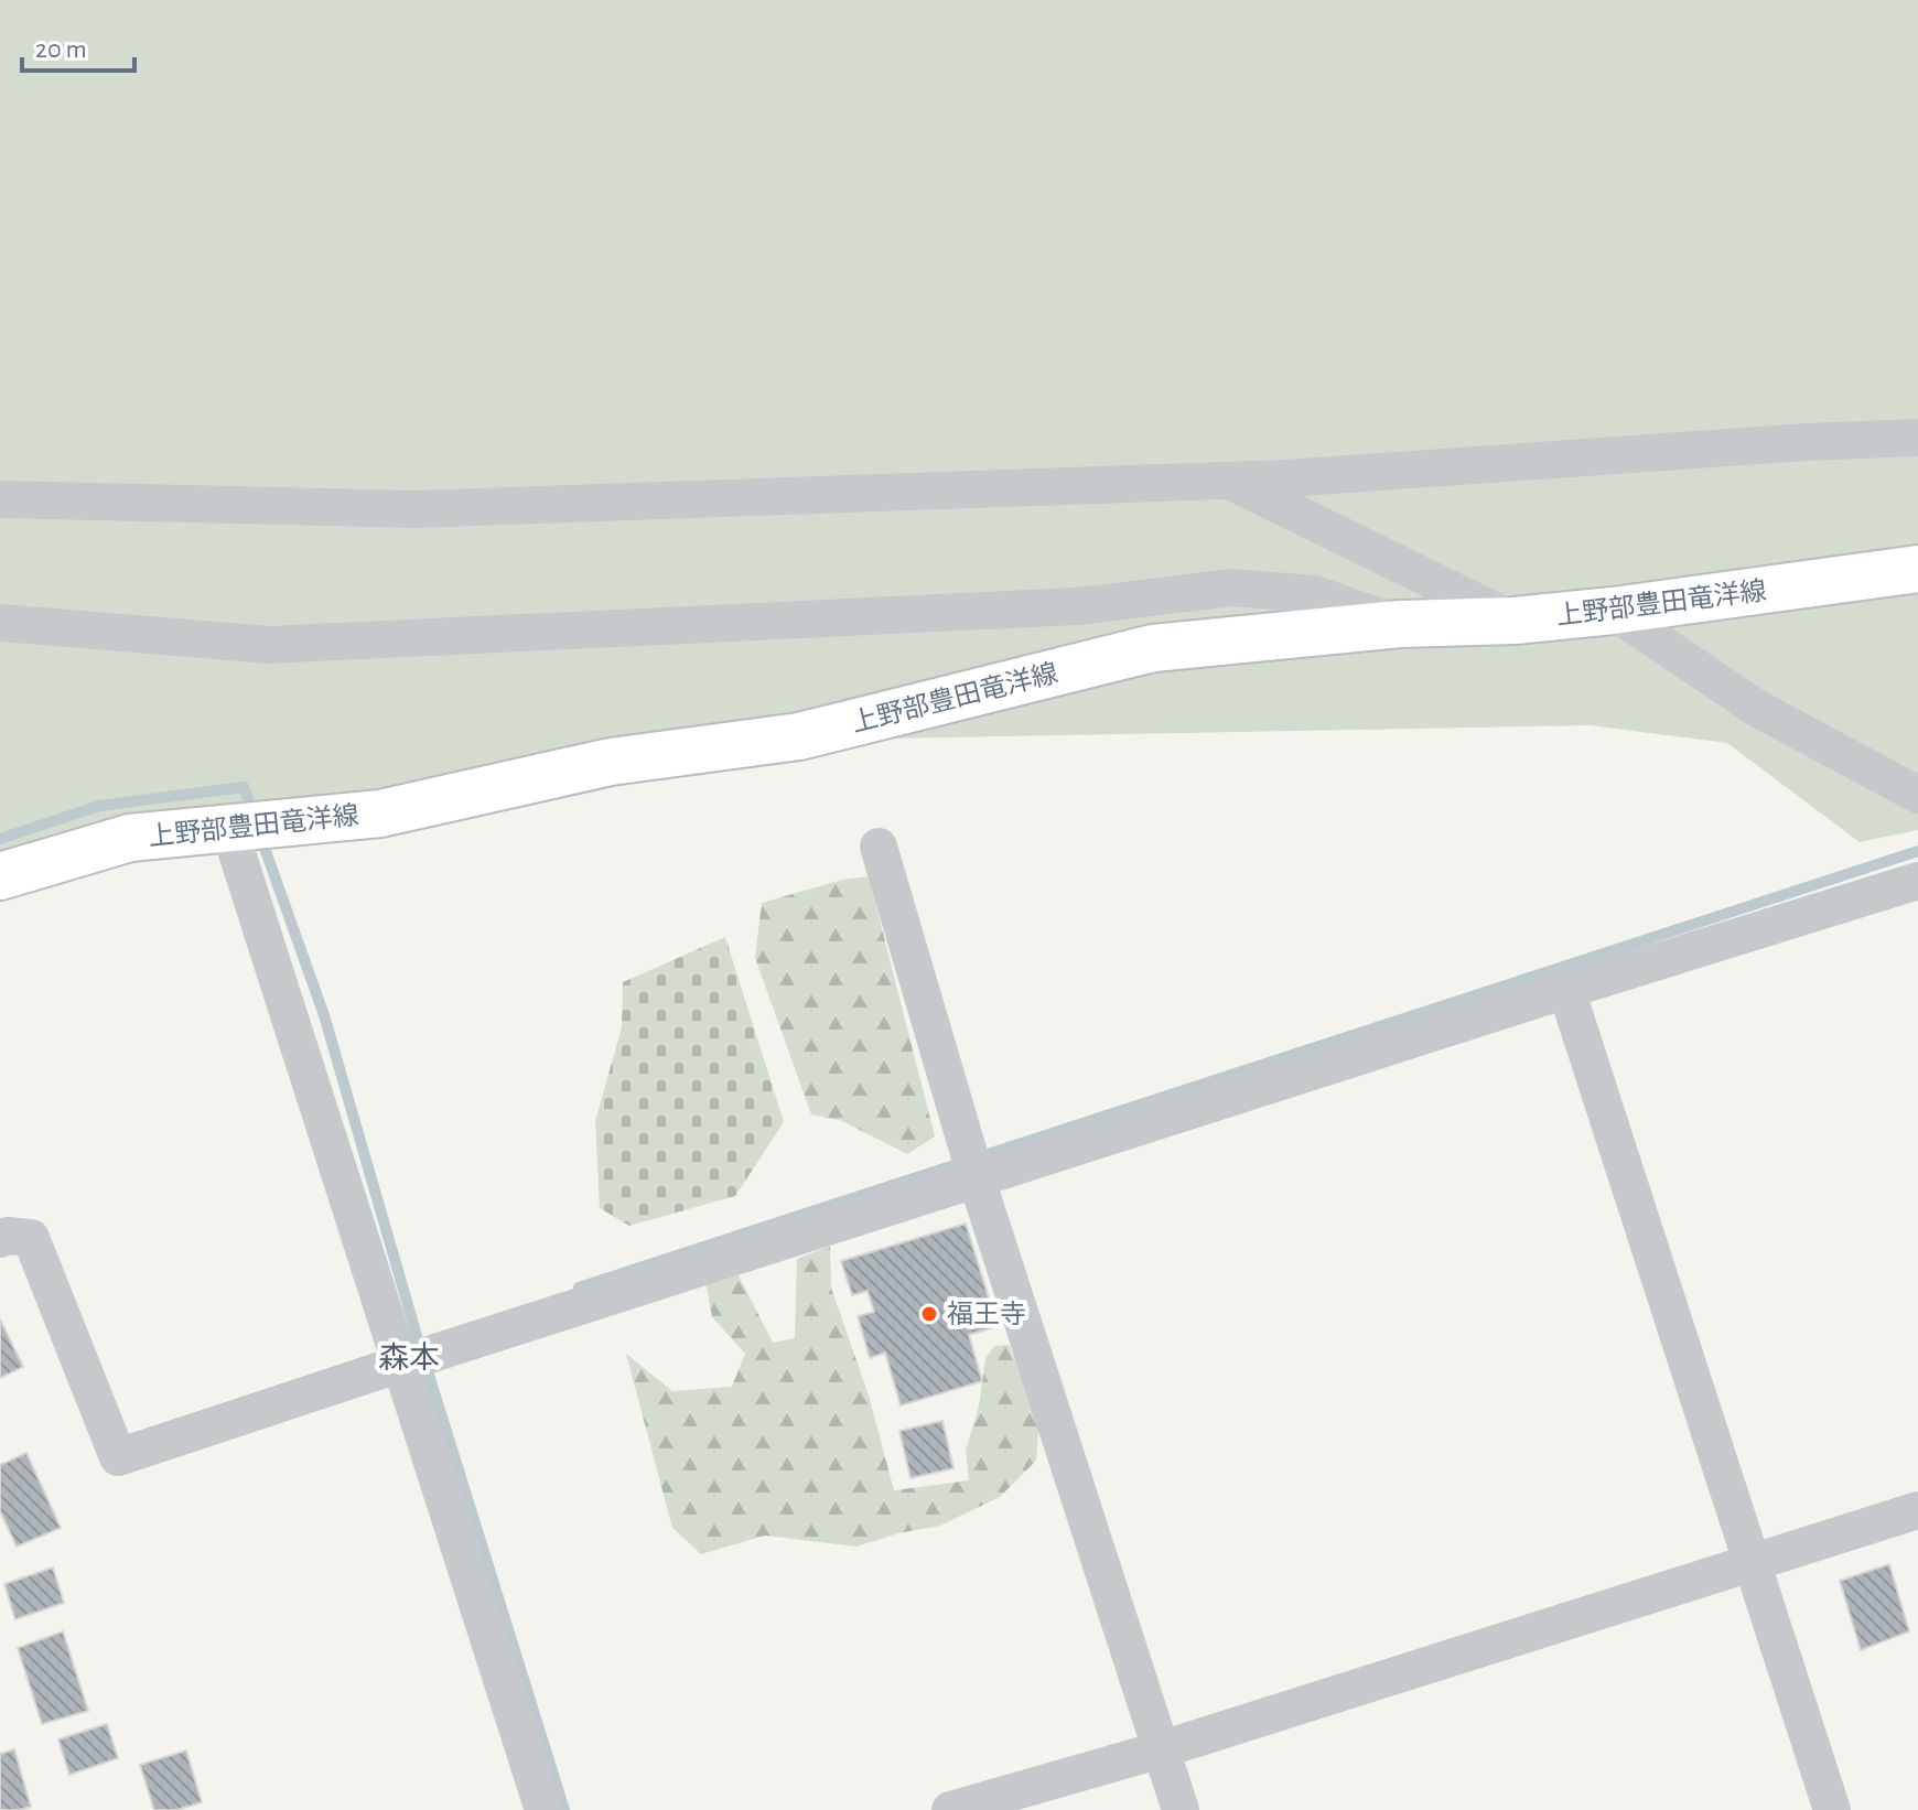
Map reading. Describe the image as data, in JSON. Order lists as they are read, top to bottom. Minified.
{"streets":{"main road":["上野部豊田竜洋線"]},"districts":["森本"],"places":["福王寺"],"scale_bar":"20 m"}
